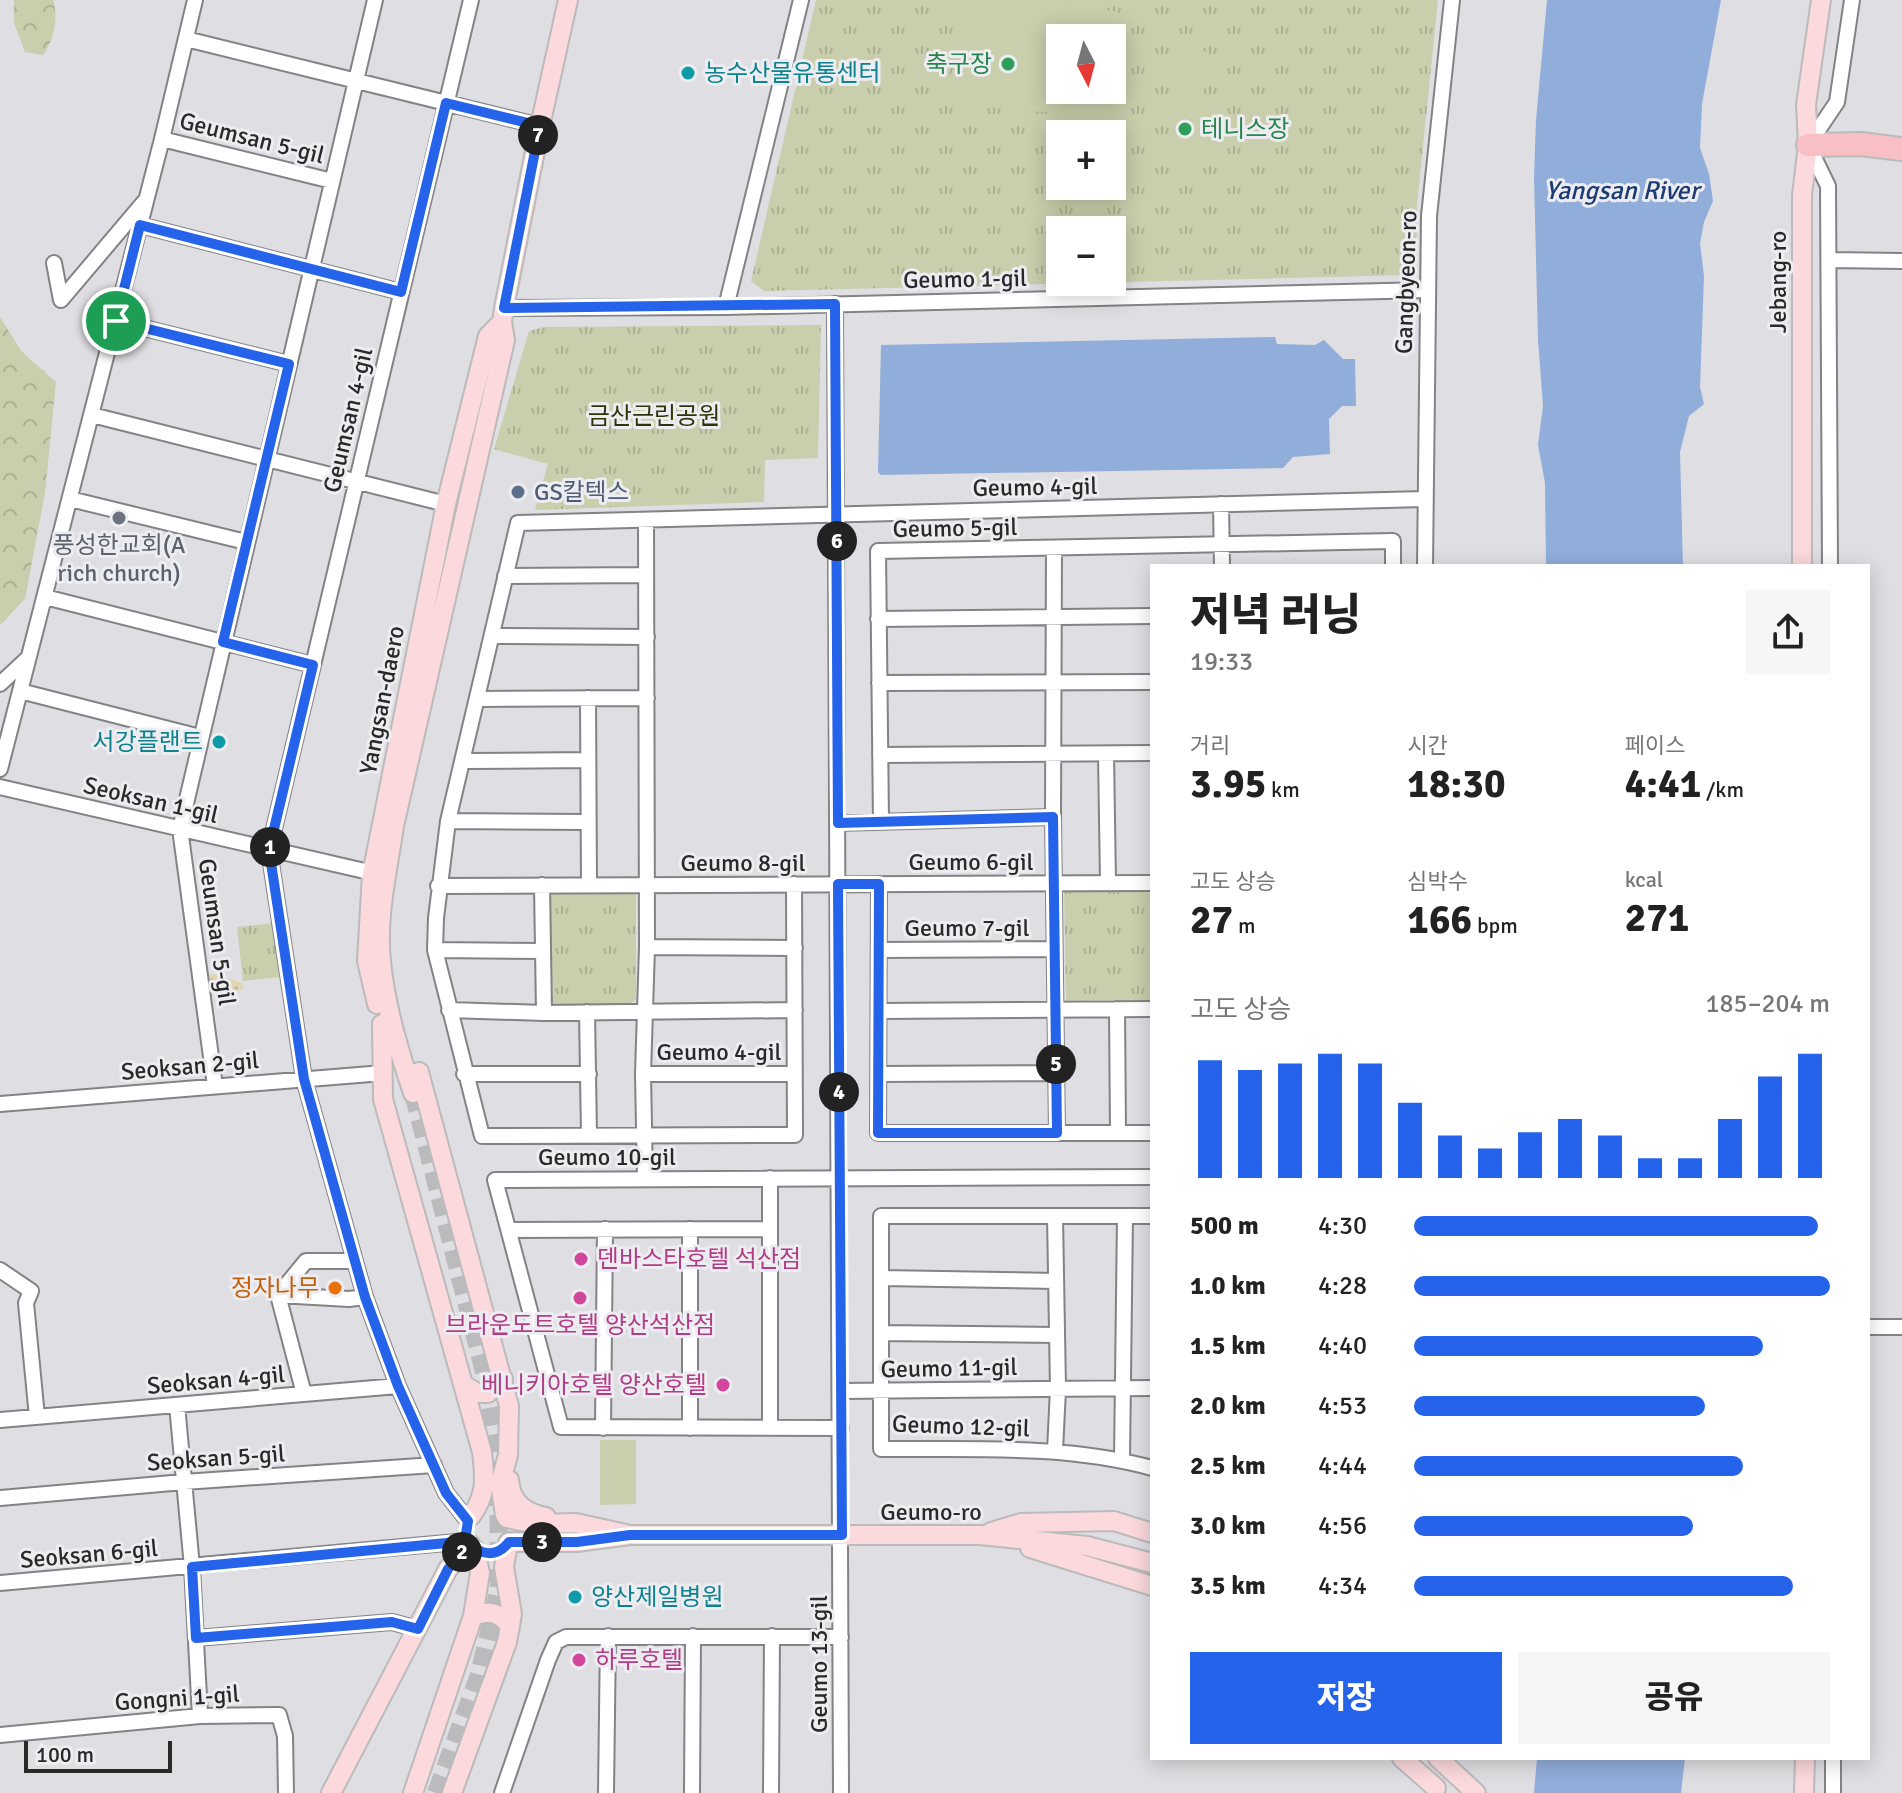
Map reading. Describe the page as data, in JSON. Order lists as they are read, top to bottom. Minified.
{"streets":{"main road":["Jebang-ro","Yangsan-daero","Geumo-ro"],"street":["Geumsan 5-gil","Geumo 1-gil","Gangbyeon-ro","Geumsan 4-gil","Geumo 4-gil","Geumo 5-gil","Seoksan 1-gil","Geumo 6-gil","Geumo 8-gil","Geumo 7-gil","Seoksan 2-gil","Geumo 10-gil","Geumo 11-gil","Seoksan 4-gil","Geumo 12-gil","Seoksan 5-gil","Seoksan 6-gil","Geumo 13-gil","Gongni 1-gil"]},"crossings":[["Geumsan 5-gil","Seoksan 1-gil"],["Geumsan 5-gil","Seoksan 2-gil"],["Geumo 1-gil","Gangbyeon-ro"],["Geumo 1-gil","Yangsan-daero"],["Geumo 1-gil","Geumo 13-gil"],["Gangbyeon-ro","Geumo 4-gil"],["Geumsan 4-gil","Seoksan 1-gil"],["Geumo 4-gil","Geumo 8-gil"],["Geumo 4-gil","Geumo 10-gil"],["Geumo 4-gil","Geumo 13-gil"],["Yangsan-daero","Seoksan 1-gil"],["Geumo 6-gil","Geumo 8-gil"],["Geumo 6-gil","Geumo 7-gil"],["Geumo 6-gil","Geumo 13-gil"],["Geumo 8-gil","Geumo 13-gil"],["Geumo 10-gil","Geumo 13-gil"],["Geumo 11-gil","Geumo 12-gil"],["Geumo 11-gil","Geumo 13-gil"],["Geumo-ro","Seoksan 6-gil"],["Geumo-ro","Geumo 13-gil"]],"water":["Yangsan River"],"parks":["금산근린공원"],"places":["축구장","농수산물유통센터","테니스장","GS칼텍스","풍성한교회(A rich church)","서강플랜트","덴바스타호텔 석산점","정자나무","브라운도트호텔 양산석산점","베니키아호텔 양산호텔","양산제일병원","하루호텔"],"scale_bar":"100 m","north":"bottom","page":{"map_buttons":["+","−"],"pins":["7","6","1","5","4","3","2"],"heading":["저녁 러닝","19:33"],"stats":[["거리","3.95 km"],["시간","18:30"],["페이스","4:41 /km"],["고도 상승","27 m"],["심박수","166 bpm"],["kcal","271"]],"chart":["고도 상승","185–204 m"],"list":[{"name":"500 m","note":"4:30"},{"name":"1.0 km","note":"4:28"},{"name":"1.5 km","note":"4:40"},{"name":"2.0 km","note":"4:53"},{"name":"2.5 km","note":"4:44"},{"name":"3.0 km","note":"4:56"},{"name":"3.5 km","note":"4:34"}],"buttons":["저장","공유"],"scale":"100 m"}}
